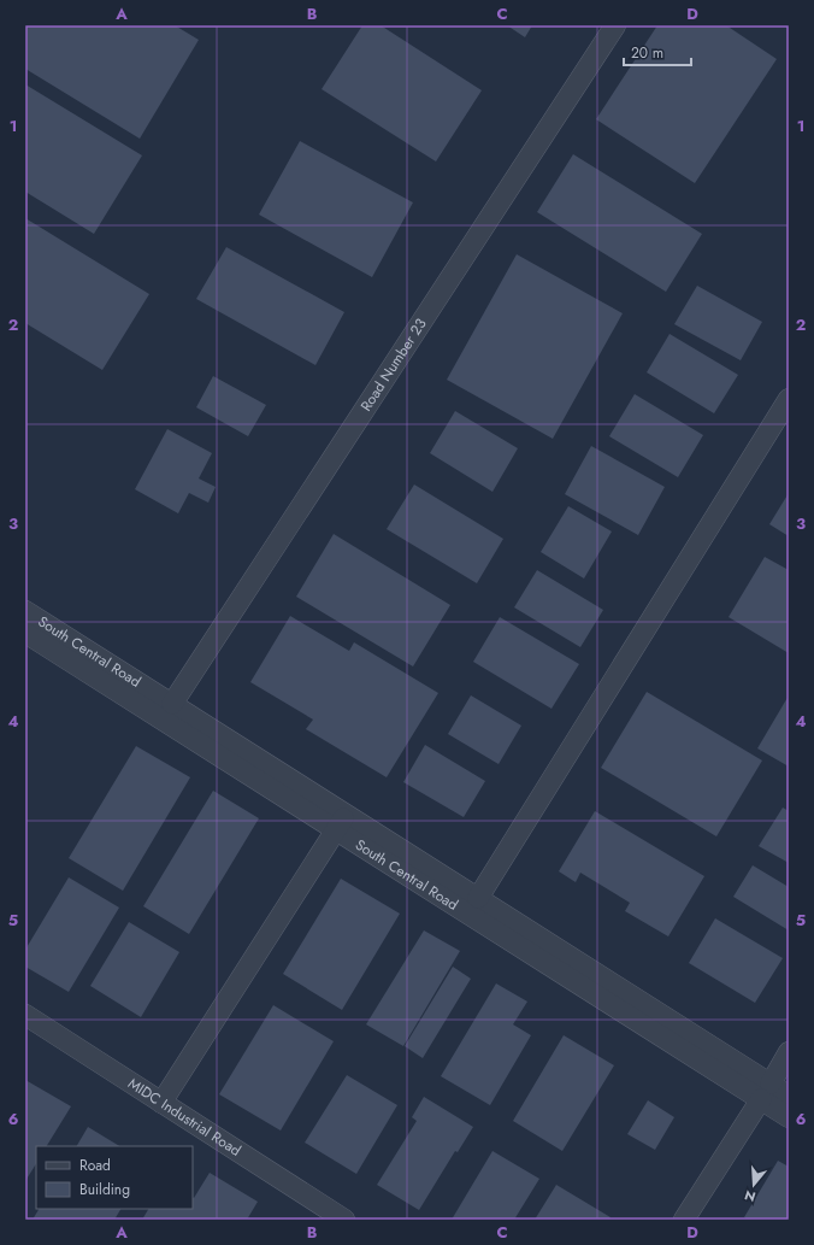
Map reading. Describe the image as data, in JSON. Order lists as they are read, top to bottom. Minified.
{"streets":{"street":["Road Number 23","South Central Road","MIDC Industrial Road"]},"crossings":[["Road Number 23","South Central Road"]],"legend":["Road","Building"],"scale_bar":"20 m","north":"bottom","grid":{"columns":["A","B","C","D"],"rows":["1","2","3","4","5","6"]}}
